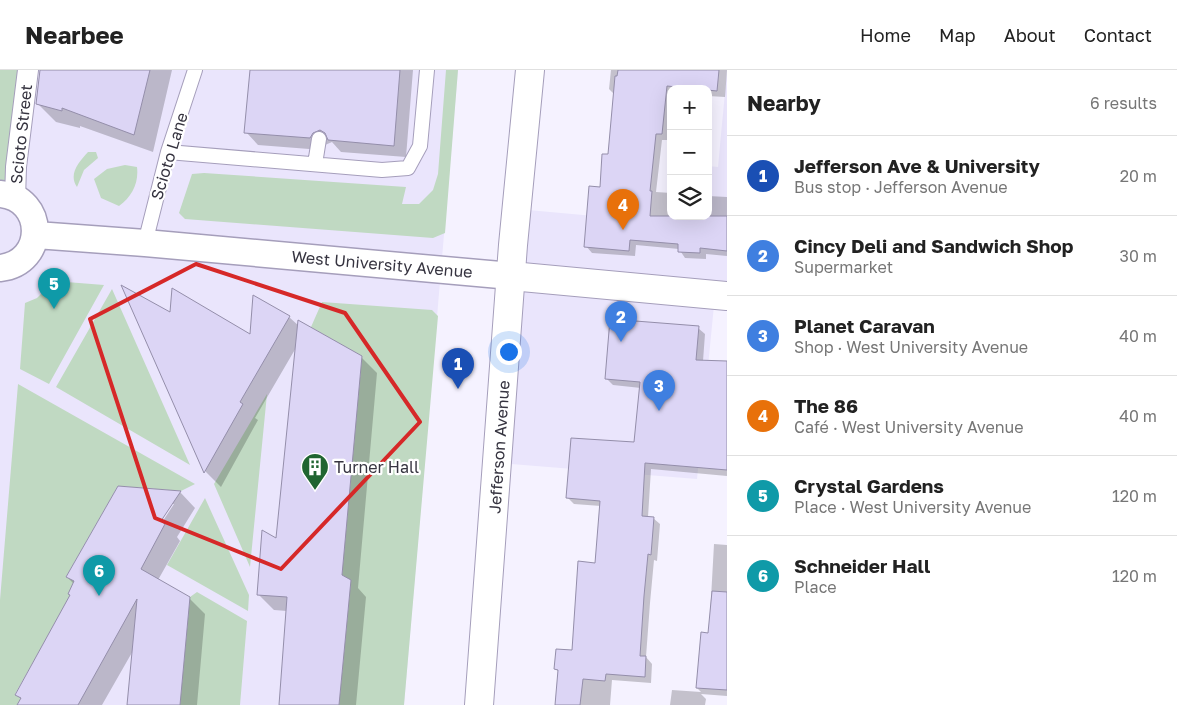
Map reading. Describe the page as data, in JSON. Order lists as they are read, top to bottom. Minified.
{"streets":{"main road":["West University Avenue","Jefferson Avenue"],"street":["Scioto Street"],"lane":["Scioto Lane"]},"crossings":[["Scioto Lane","West University Avenue"],["West University Avenue","Jefferson Avenue"]],"places":{"building":["Turner Hall"]},"page":{"header":"Nearbee","nav":["Home","Map","About","Contact"],"heading":["Nearby","6 results"],"map_buttons":["+","−"],"list":[{"mark":"1","name":"Jefferson Ave & University","note":"Bus stop · Jefferson Avenue","value":"20 m"},{"mark":"2","name":"Cincy Deli and Sandwich Shop","note":"Supermarket","value":"30 m"},{"mark":"3","name":"Planet Caravan","note":"Shop · West University Avenue","value":"40 m"},{"mark":"4","name":"The 86","note":"Café · West University Avenue","value":"40 m"},{"mark":"5","name":"Crystal Gardens","note":"Place · West University Avenue","value":"120 m"},{"mark":"6","name":"Schneider Hall","note":"Place","value":"120 m"}],"pins":["4","5","2","1","3","6"]}}
